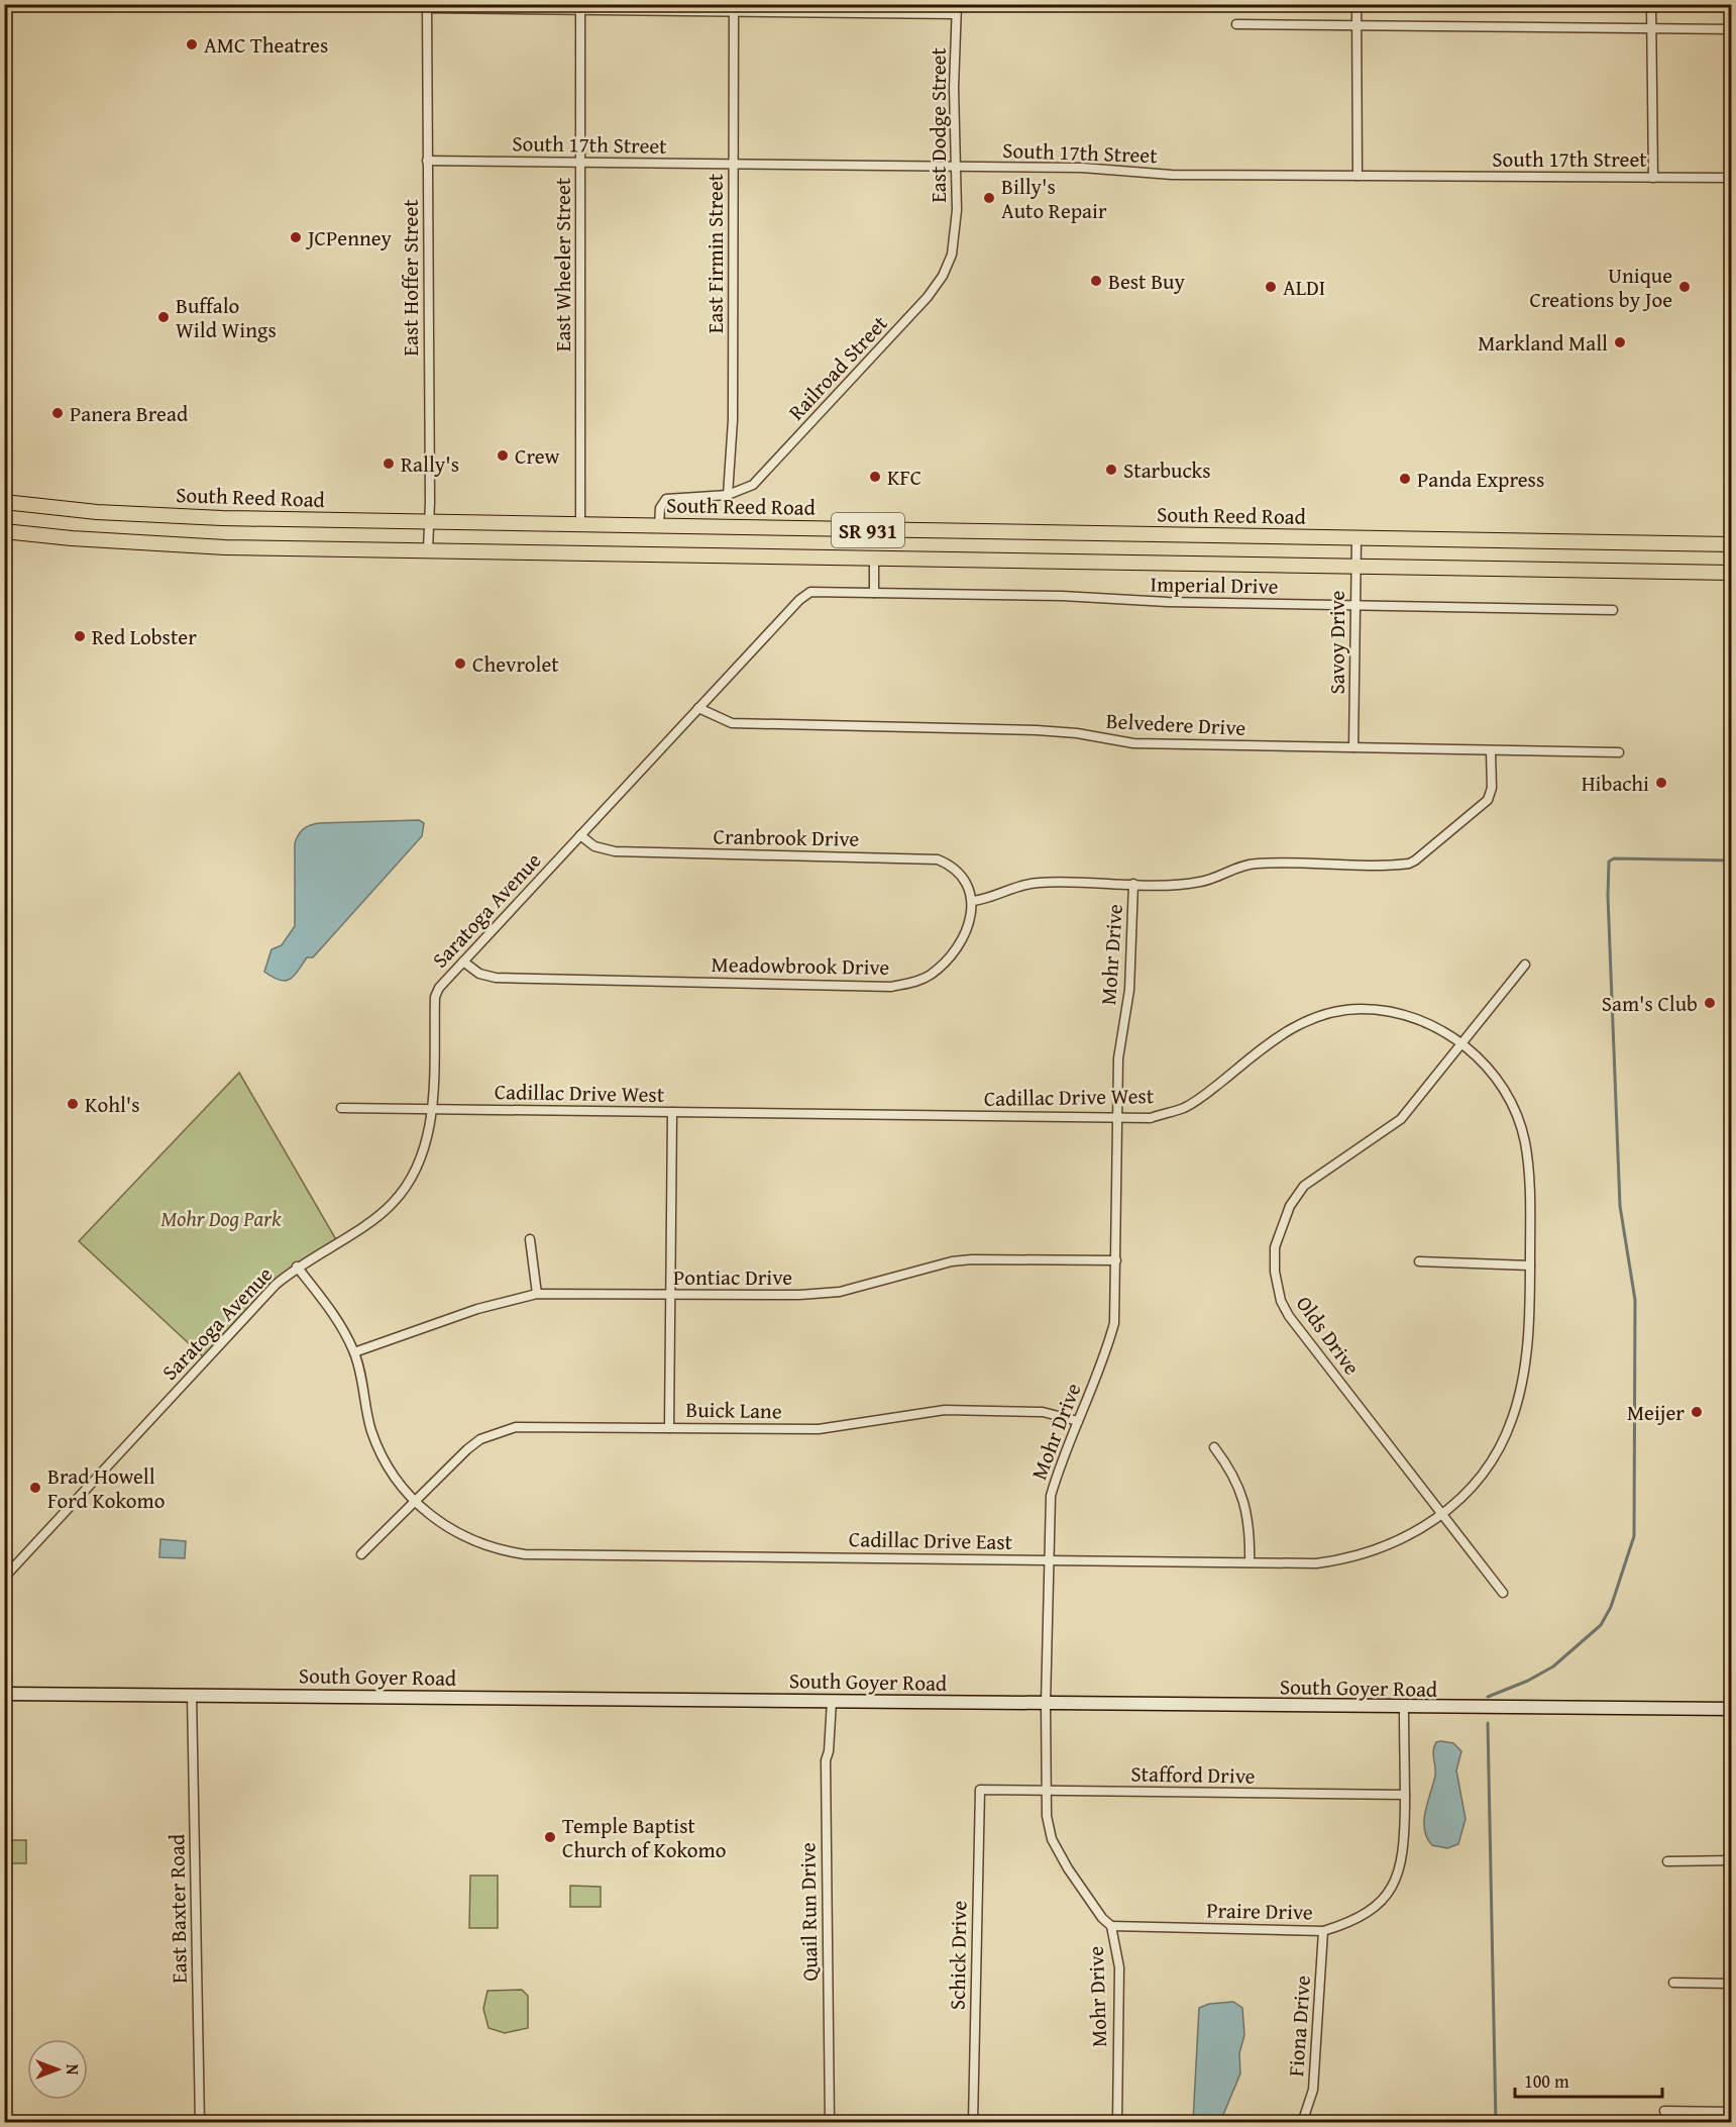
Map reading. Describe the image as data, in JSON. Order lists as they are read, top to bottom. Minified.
{"streets":{"main road":["South Reed Road","SR 931"],"street":["East Dodge Street","South 17th Street","East Firmin Street","East Wheeler Street","East Hoffer Street","Railroad Street","Imperial Drive","Savoy Drive","Belvedere Drive","Cranbrook Drive","Saratoga Avenue","Mohr Drive","Meadowbrook Drive","Cadillac Drive West","Pontiac Drive","Olds Drive","Buick Lane","Cadillac Drive East","South Goyer Road","Stafford Drive","East Baxter Road","Praire Drive","Quail Run Drive","Schick Drive","Fiona Drive"]},"crossings":[["East Dodge Street","South 17th Street"],["East Dodge Street","Railroad Street"],["South 17th Street","East Firmin Street"],["South 17th Street","East Wheeler Street"],["South 17th Street","East Hoffer Street"],["East Firmin Street","Railroad Street"],["East Wheeler Street","South Reed Road"],["East Hoffer Street","South Reed Road"],["East Hoffer Street","SR 931"],["South Reed Road","Savoy Drive"],["SR 931","Savoy Drive"],["Imperial Drive","Savoy Drive"],["Imperial Drive","Saratoga Avenue"],["Savoy Drive","Belvedere Drive"],["Belvedere Drive","Saratoga Avenue"],["Cranbrook Drive","Saratoga Avenue"],["Cranbrook Drive","Meadowbrook Drive"],["Saratoga Avenue","Meadowbrook Drive"],["Saratoga Avenue","Cadillac Drive West"],["Saratoga Avenue","Cadillac Drive East"],["Mohr Drive","Cadillac Drive West"],["Mohr Drive","Pontiac Drive"],["Mohr Drive","Buick Lane"],["Mohr Drive","Cadillac Drive East"],["Mohr Drive","South Goyer Road"],["Mohr Drive","Stafford Drive"],["Mohr Drive","Praire Drive"],["Cadillac Drive West","Olds Drive"],["Cadillac Drive West","Cadillac Drive East"],["Pontiac Drive","Cadillac Drive East"],["Olds Drive","Cadillac Drive East"],["Buick Lane","Cadillac Drive East"],["South Goyer Road","East Baxter Road"],["South Goyer Road","Praire Drive"],["South Goyer Road","Quail Run Drive"],["Stafford Drive","Praire Drive"],["Stafford Drive","Schick Drive"],["Praire Drive","Fiona Drive"]],"parks":["Mohr Dog Park"],"places":["AMC Theatres","Billy's Auto Repair","JCPenney","Best Buy","ALDI","Unique Creations by Joe","Buffalo Wild Wings","Markland Mall","Panera Bread","Crew","Rally's","Starbucks","KFC","Panda Express","Red Lobster","Chevrolet","Hibachi","Sam's Club","Kohl's","Meijer","Brad Howell Ford Kokomo","Temple Baptist Church of Kokomo"],"scale_bar":"100 m","north":"right"}
